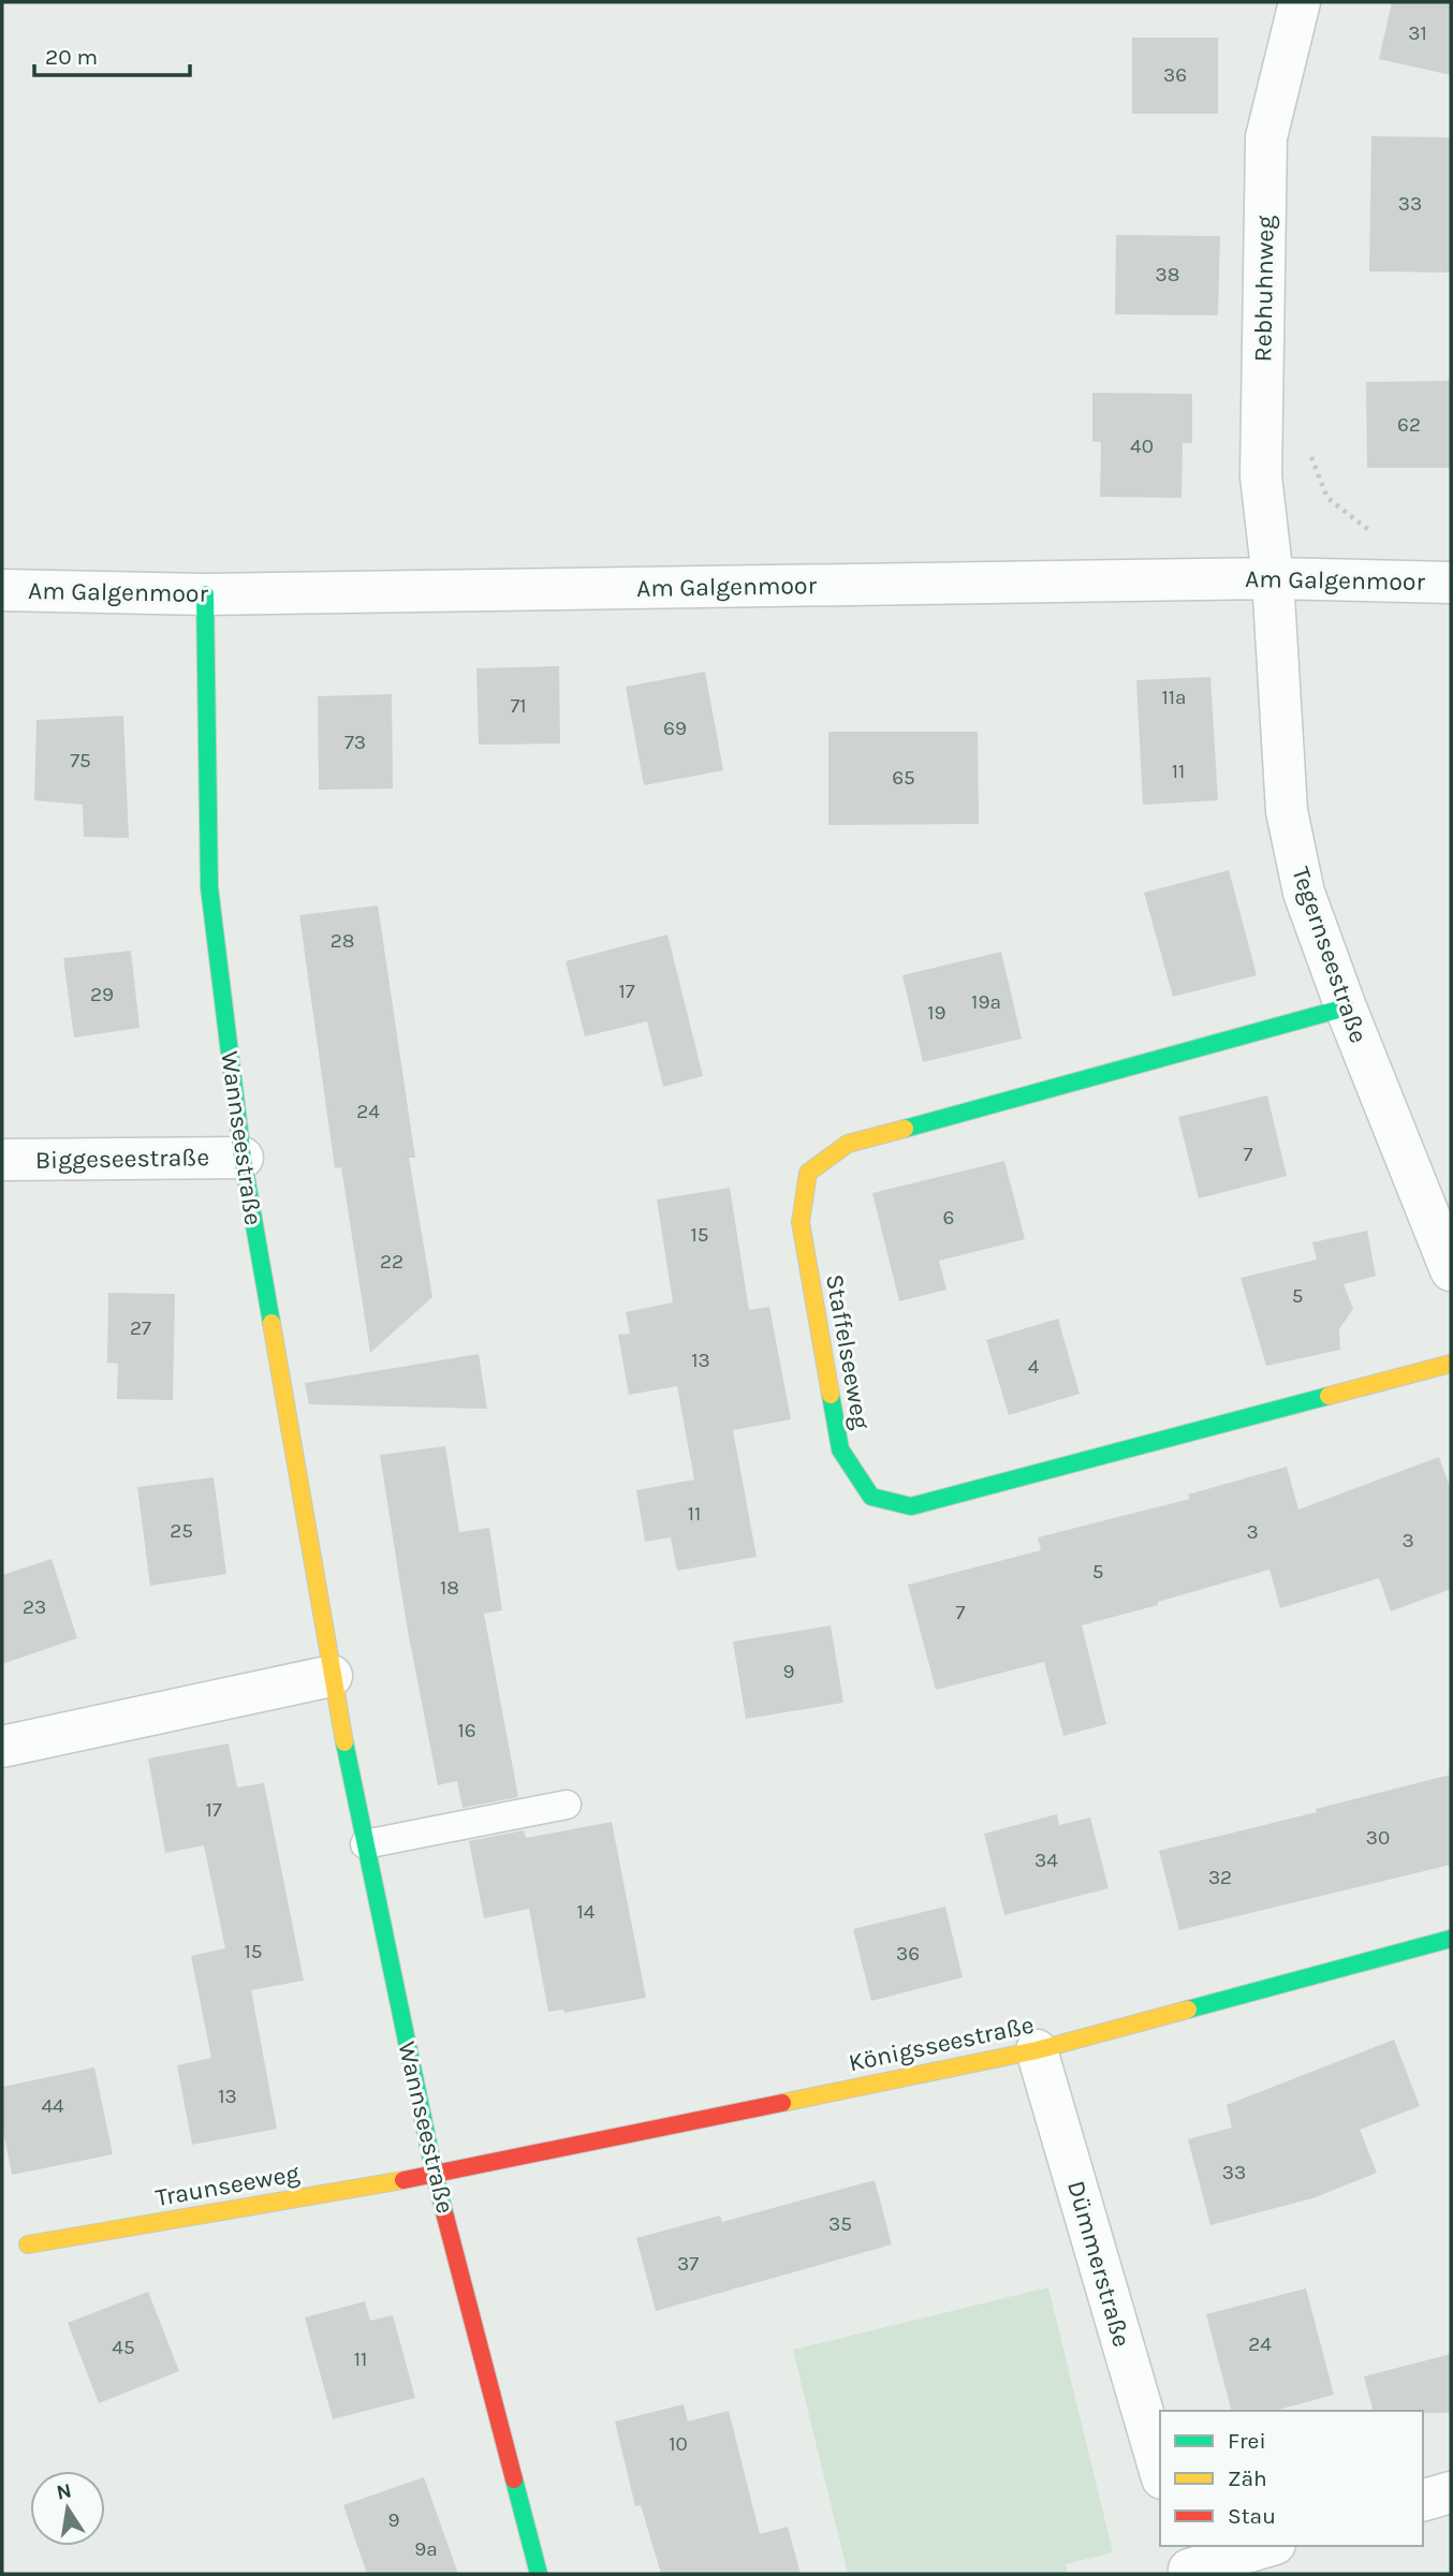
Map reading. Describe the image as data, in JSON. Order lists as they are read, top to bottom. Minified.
{"streets":{"street":["Rebhuhnweg","Am Galgenmoor","Tegernseestraße","Wannseestraße","Biggeseestraße","Staffelseeweg","Königsseestraße","Traunseeweg","Dümmerstraße"]},"crossings":[["Rebhuhnweg","Am Galgenmoor"],["Rebhuhnweg","Tegernseestraße"],["Am Galgenmoor","Tegernseestraße"],["Am Galgenmoor","Wannseestraße"],["Tegernseestraße","Staffelseeweg"],["Wannseestraße","Biggeseestraße"],["Wannseestraße","Königsseestraße"],["Wannseestraße","Traunseeweg"],["Königsseestraße","Traunseeweg"],["Königsseestraße","Dümmerstraße"]],"house_numbers":["31","36","33","38","62","40","11a","71","69","73","75","11","65","28","17","29","19a","19","24","7","6","15","22","5","27","13","4","11","25","3","3","5","18","23","7","9","16","17","30","34","32","14","15","36","13","44","33","35","37","24","45","11","10","9","9a"],"legend":["Frei","Zäh","Stau"],"scale_bar":"20 m","north":"top"}
